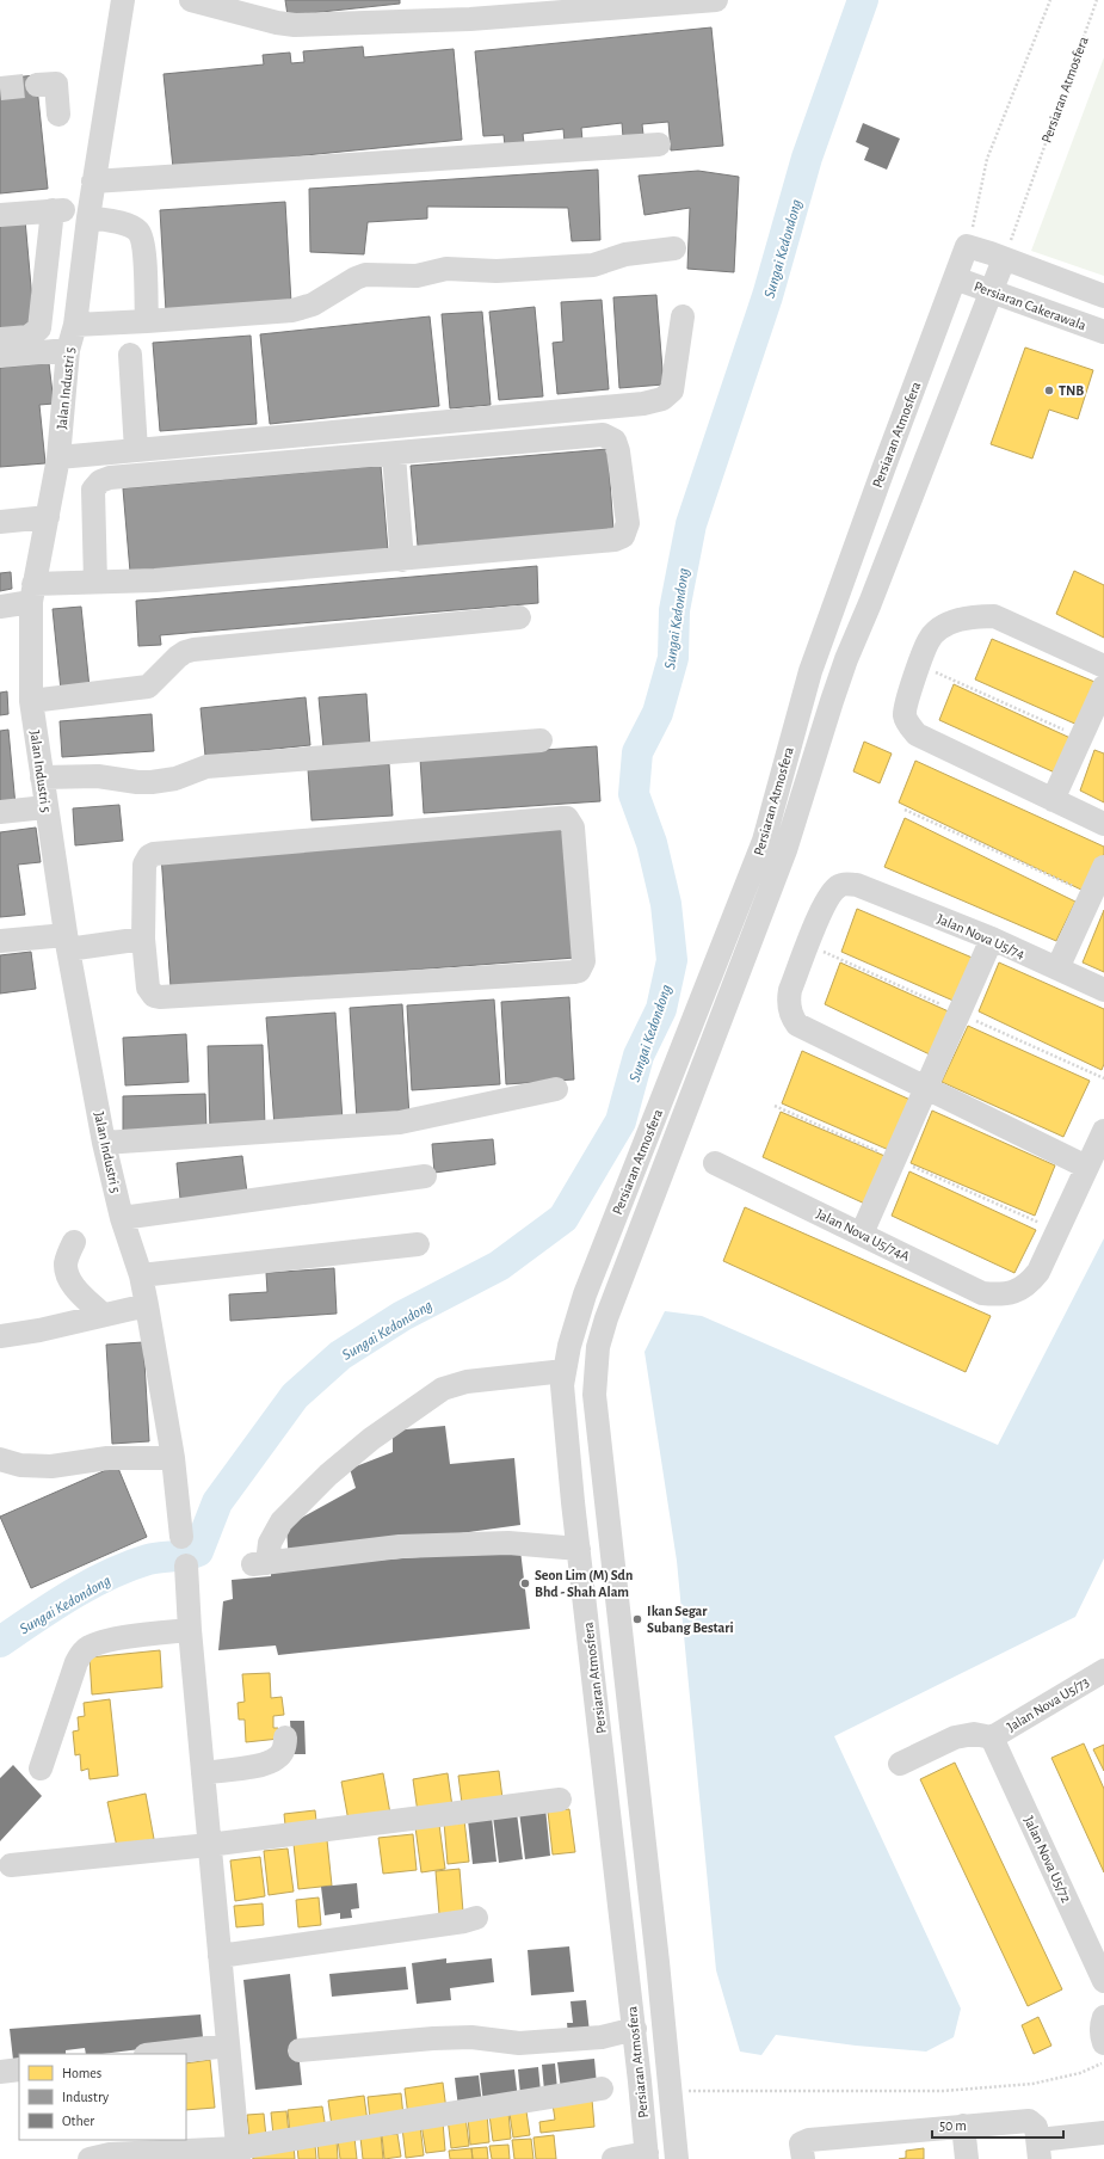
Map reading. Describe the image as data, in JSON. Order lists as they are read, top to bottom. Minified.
{"streets":{"street":["Persiaran Atmosfera","Persiaran Cakerawala","Jalan Industri 5","Jalan Nova U5/74","Jalan Nova U5/74A","Jalan Nova U5/73","Jalan Nova U5/72"]},"crossings":[["Persiaran Atmosfera","Persiaran Cakerawala"],["Jalan Nova U5/73","Jalan Nova U5/72"]],"water":["Sungai Kedondong"],"places":["TNB","Seon Lim (M) Sdn Bhd - Shah Alam","Ikan Segar Subang Bestari"],"legend":["Homes","Industry","Other"],"scale_bar":"50 m"}
